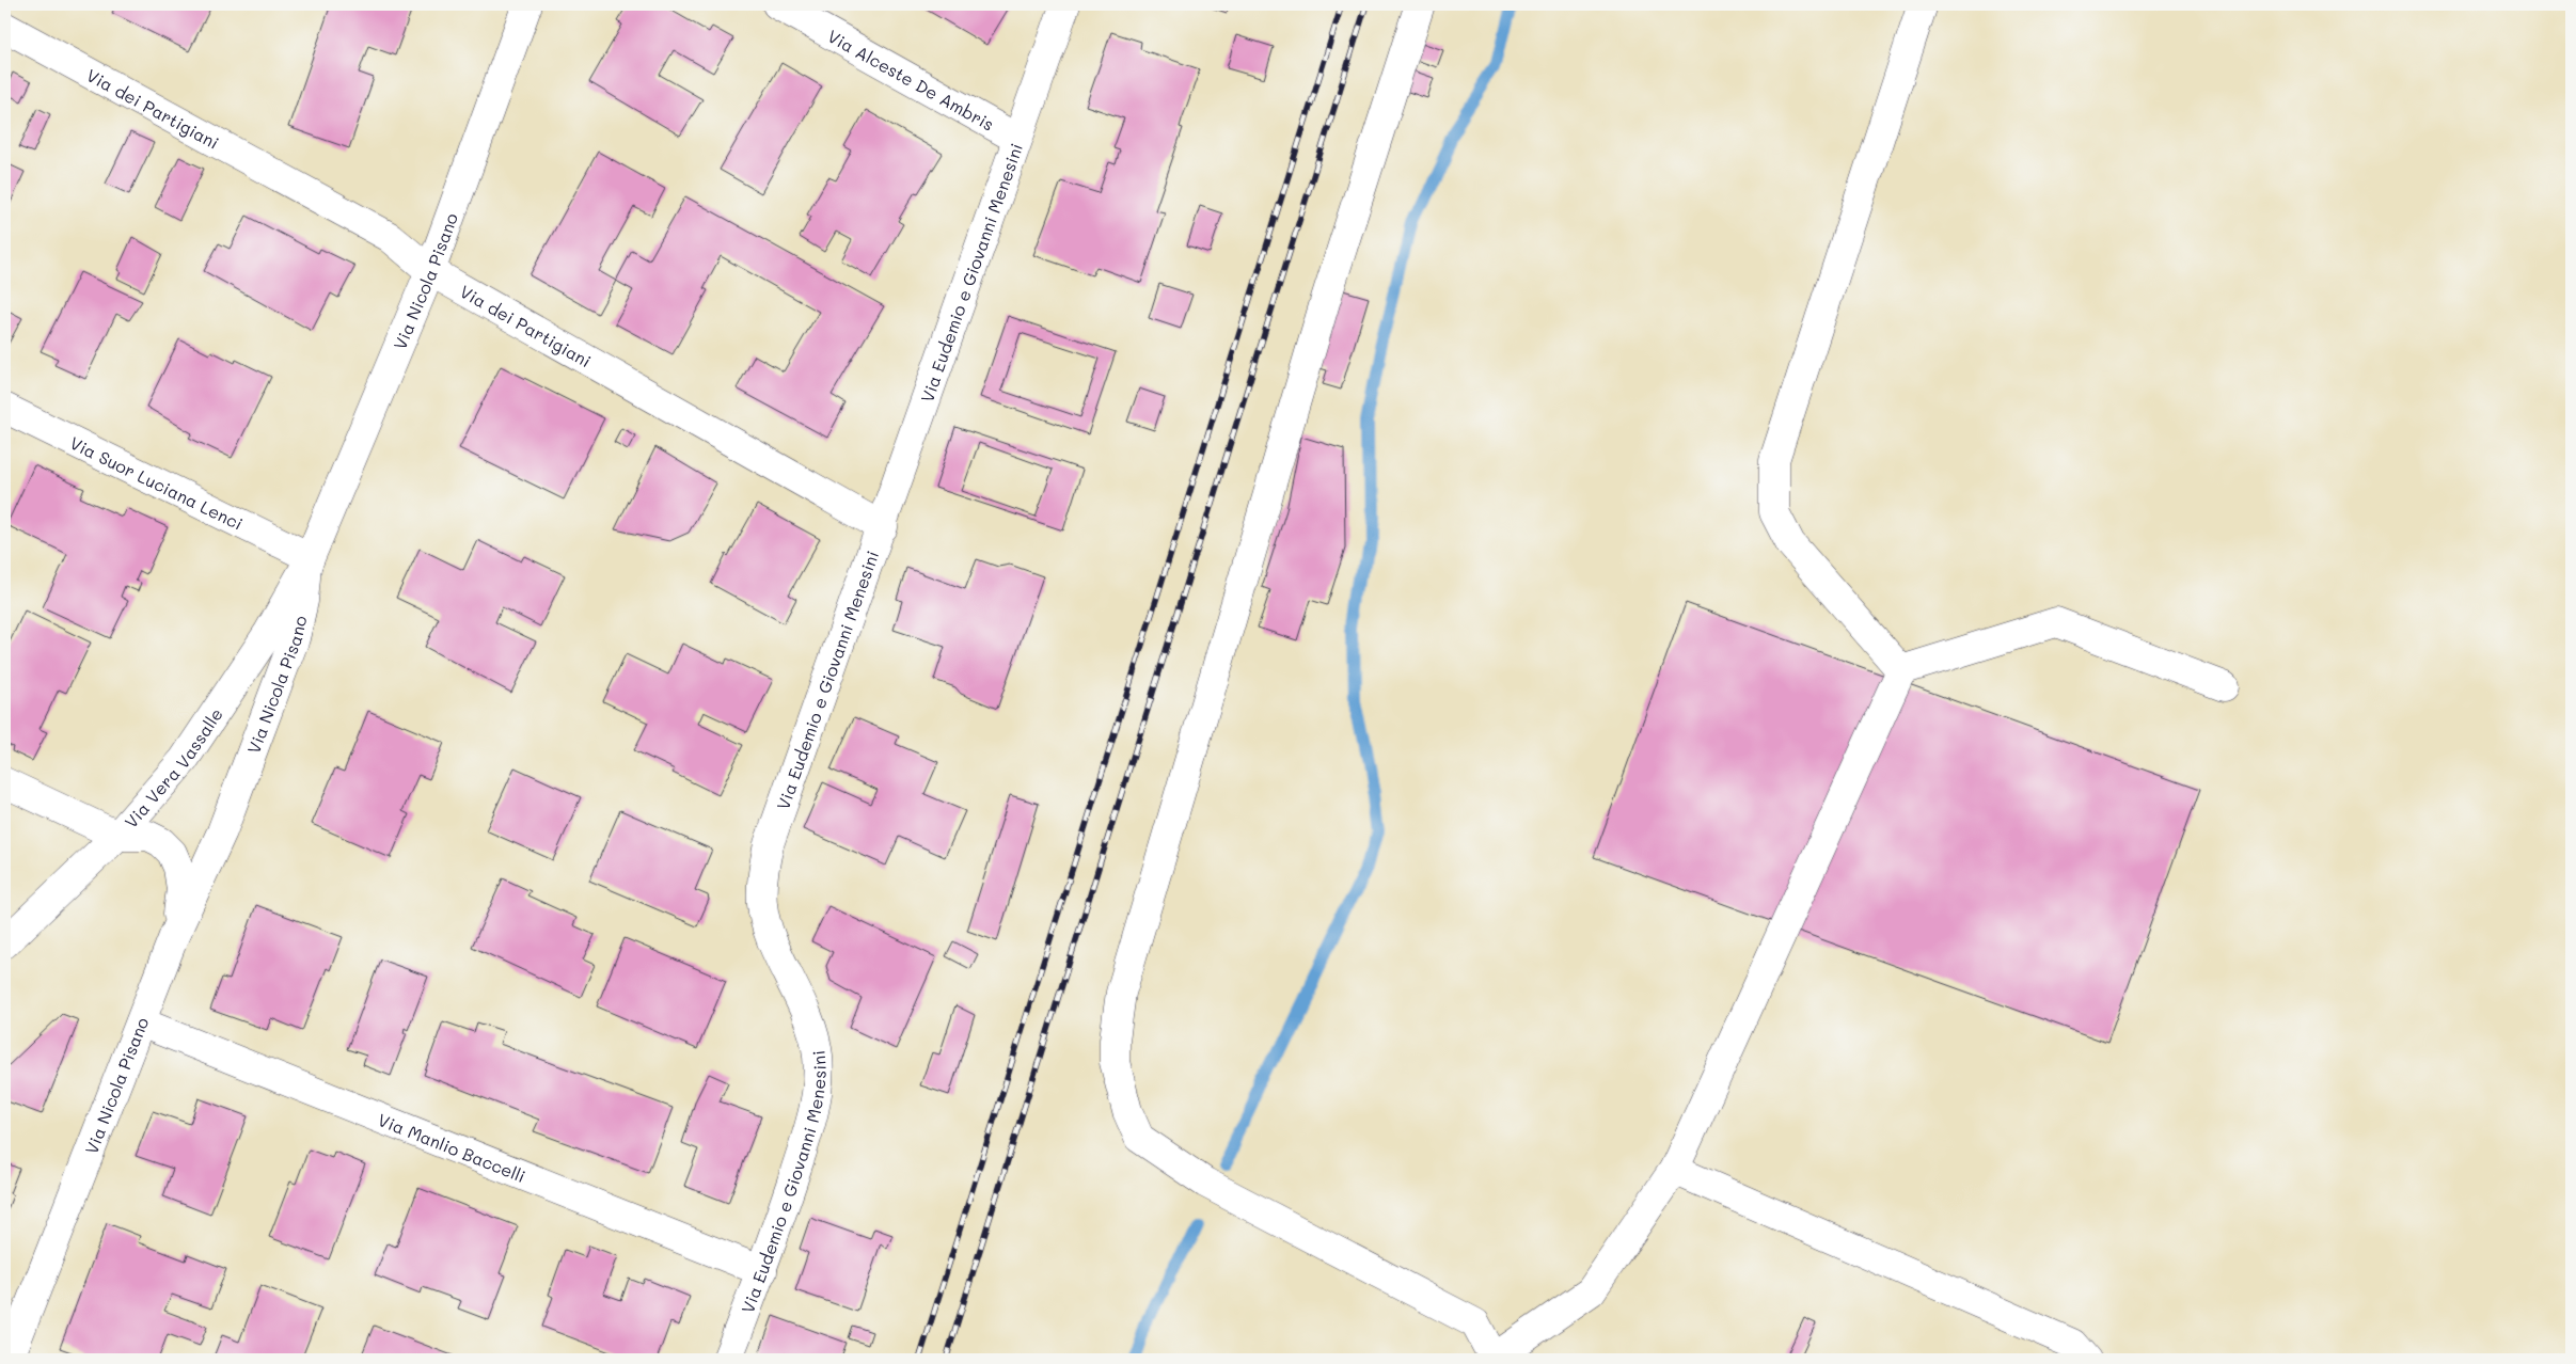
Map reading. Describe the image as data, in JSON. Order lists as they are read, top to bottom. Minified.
{"streets":{"street":["Via Alceste De Ambris","Via dei Partigiani","Via Eudemio e Giovanni Menesini","Via Nicola Pisano","Via Suor Luciana Lenci","Via Vera Vassalle","Via Manlio Baccelli"]},"crossings":[["Via Alceste De Ambris","Via Eudemio e Giovanni Menesini"],["Via dei Partigiani","Via Eudemio e Giovanni Menesini"],["Via dei Partigiani","Via Nicola Pisano"],["Via Eudemio e Giovanni Menesini","Via Manlio Baccelli"],["Via Nicola Pisano","Via Suor Luciana Lenci"],["Via Nicola Pisano","Via Vera Vassalle"],["Via Nicola Pisano","Via Manlio Baccelli"],["Via Suor Luciana Lenci","Via Vera Vassalle"]]}
